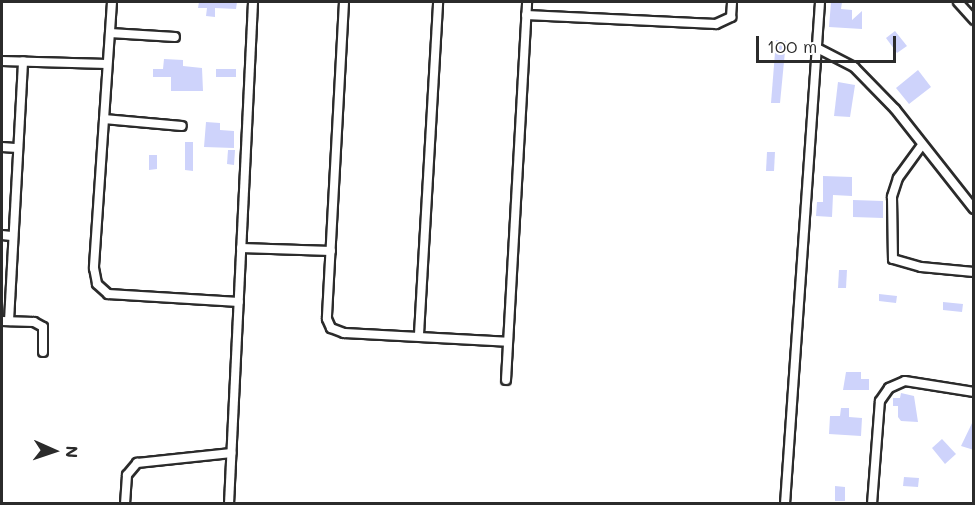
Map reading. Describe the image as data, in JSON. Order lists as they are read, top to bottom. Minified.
{"scale_bar":"100 m","north":"right"}
